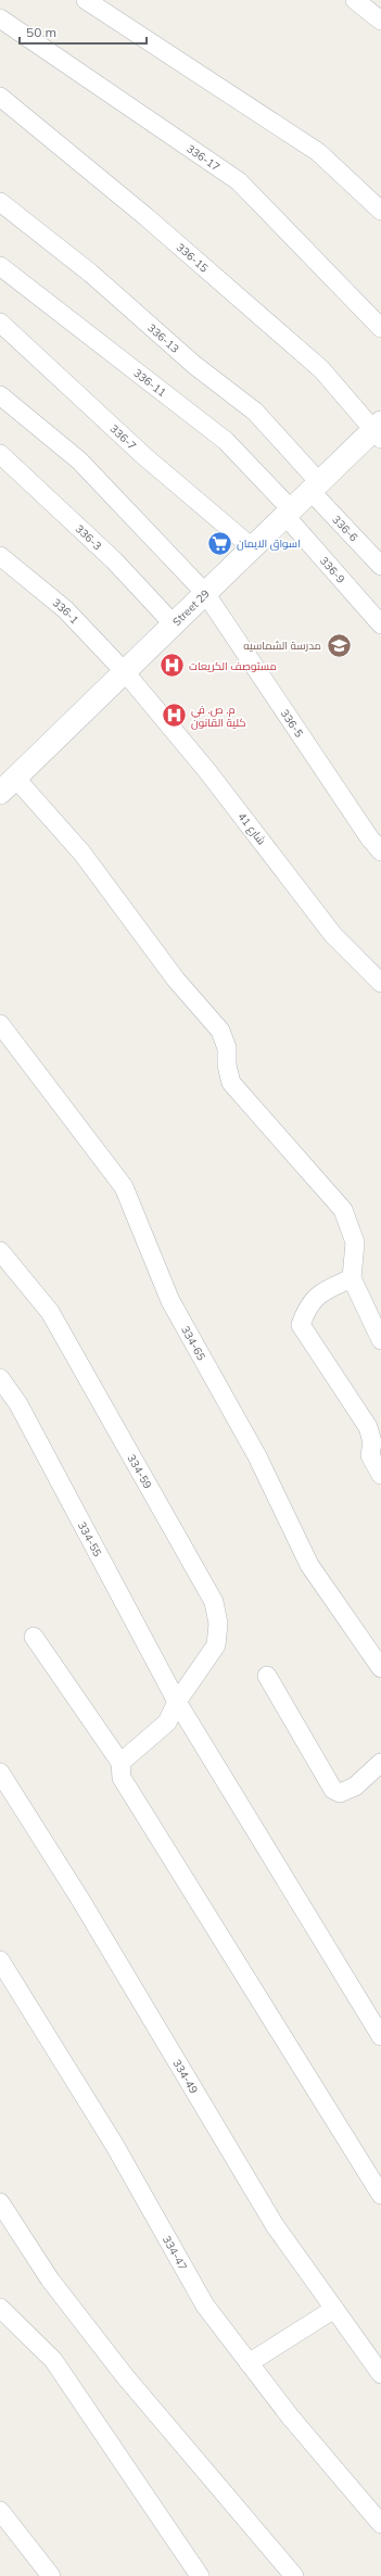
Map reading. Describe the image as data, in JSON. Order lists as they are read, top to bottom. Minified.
{"streets":{"street":["336-17","336-15","336-13","336-11","336-7","336-6","336-3","336-9","Street 29","336-1","336-5","شارع 41","334-65","334-59","334-55","334-49","334-47"]},"crossings":[["336-15","Street 29"],["336-13","336-6"],["336-13","Street 29"],["336-11","336-9"],["336-11","Street 29"],["336-7","Street 29"],["336-6","Street 29"],["336-3","Street 29"],["336-9","Street 29"],["Street 29","336-1"],["Street 29","336-5"],["Street 29","شارع 41"],["336-1","شارع 41"],["334-59","334-55"]],"places":{"supermarket":["اسواق الايمان"],"school or university":["مدرسة الشماسيه"],"hospital":["مستوصف الكريعات","م. ص. في كلية القانون"]},"scale_bar":"50 m"}
